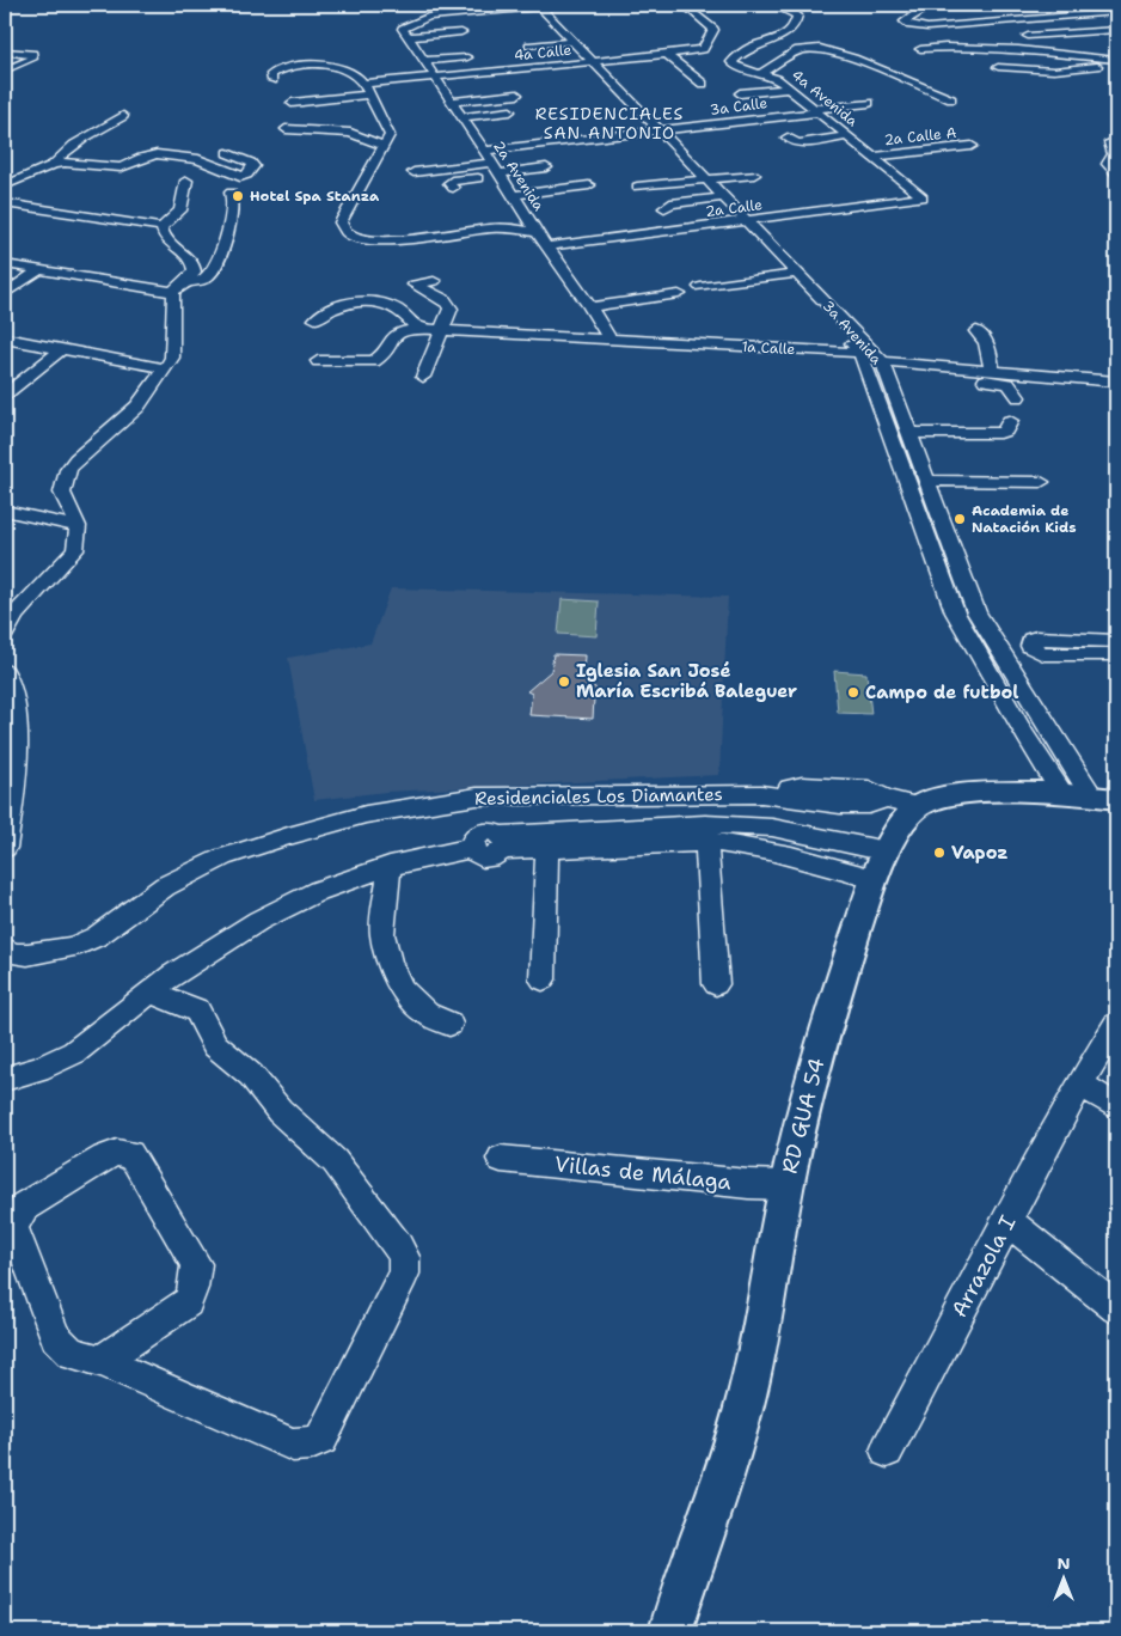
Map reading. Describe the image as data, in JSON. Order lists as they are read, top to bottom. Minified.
{"streets":{"main road":["RD GUA 54"],"street":["4a Calle","4a Avenida","3a Calle","2a Calle A","2a Avenida","2a Calle","3a Avenida","1a Calle","Residenciales Los Diamantes","Villas de Málaga","Arrazola I"]},"crossings":[["4a Calle","2a Avenida"],["4a Calle","3a Avenida"],["4a Avenida","3a Calle"],["4a Avenida","2a Calle A"],["4a Avenida","2a Calle"],["3a Calle","2a Avenida"],["3a Calle","3a Avenida"],["2a Avenida","2a Calle"],["2a Avenida","1a Calle"],["2a Calle","3a Avenida"],["3a Avenida","1a Calle"],["Residenciales Los Diamantes","RD GUA 54"],["RD GUA 54","Villas de Málaga"]],"districts":["RESIDENCIALES SAN ANTONIO"],"places":["Hotel Spa Stanza","Academia de Natación Kids","Iglesia San José María Escribá Baleguer","Campo de futbol","Vapoz"],"north":"top"}
